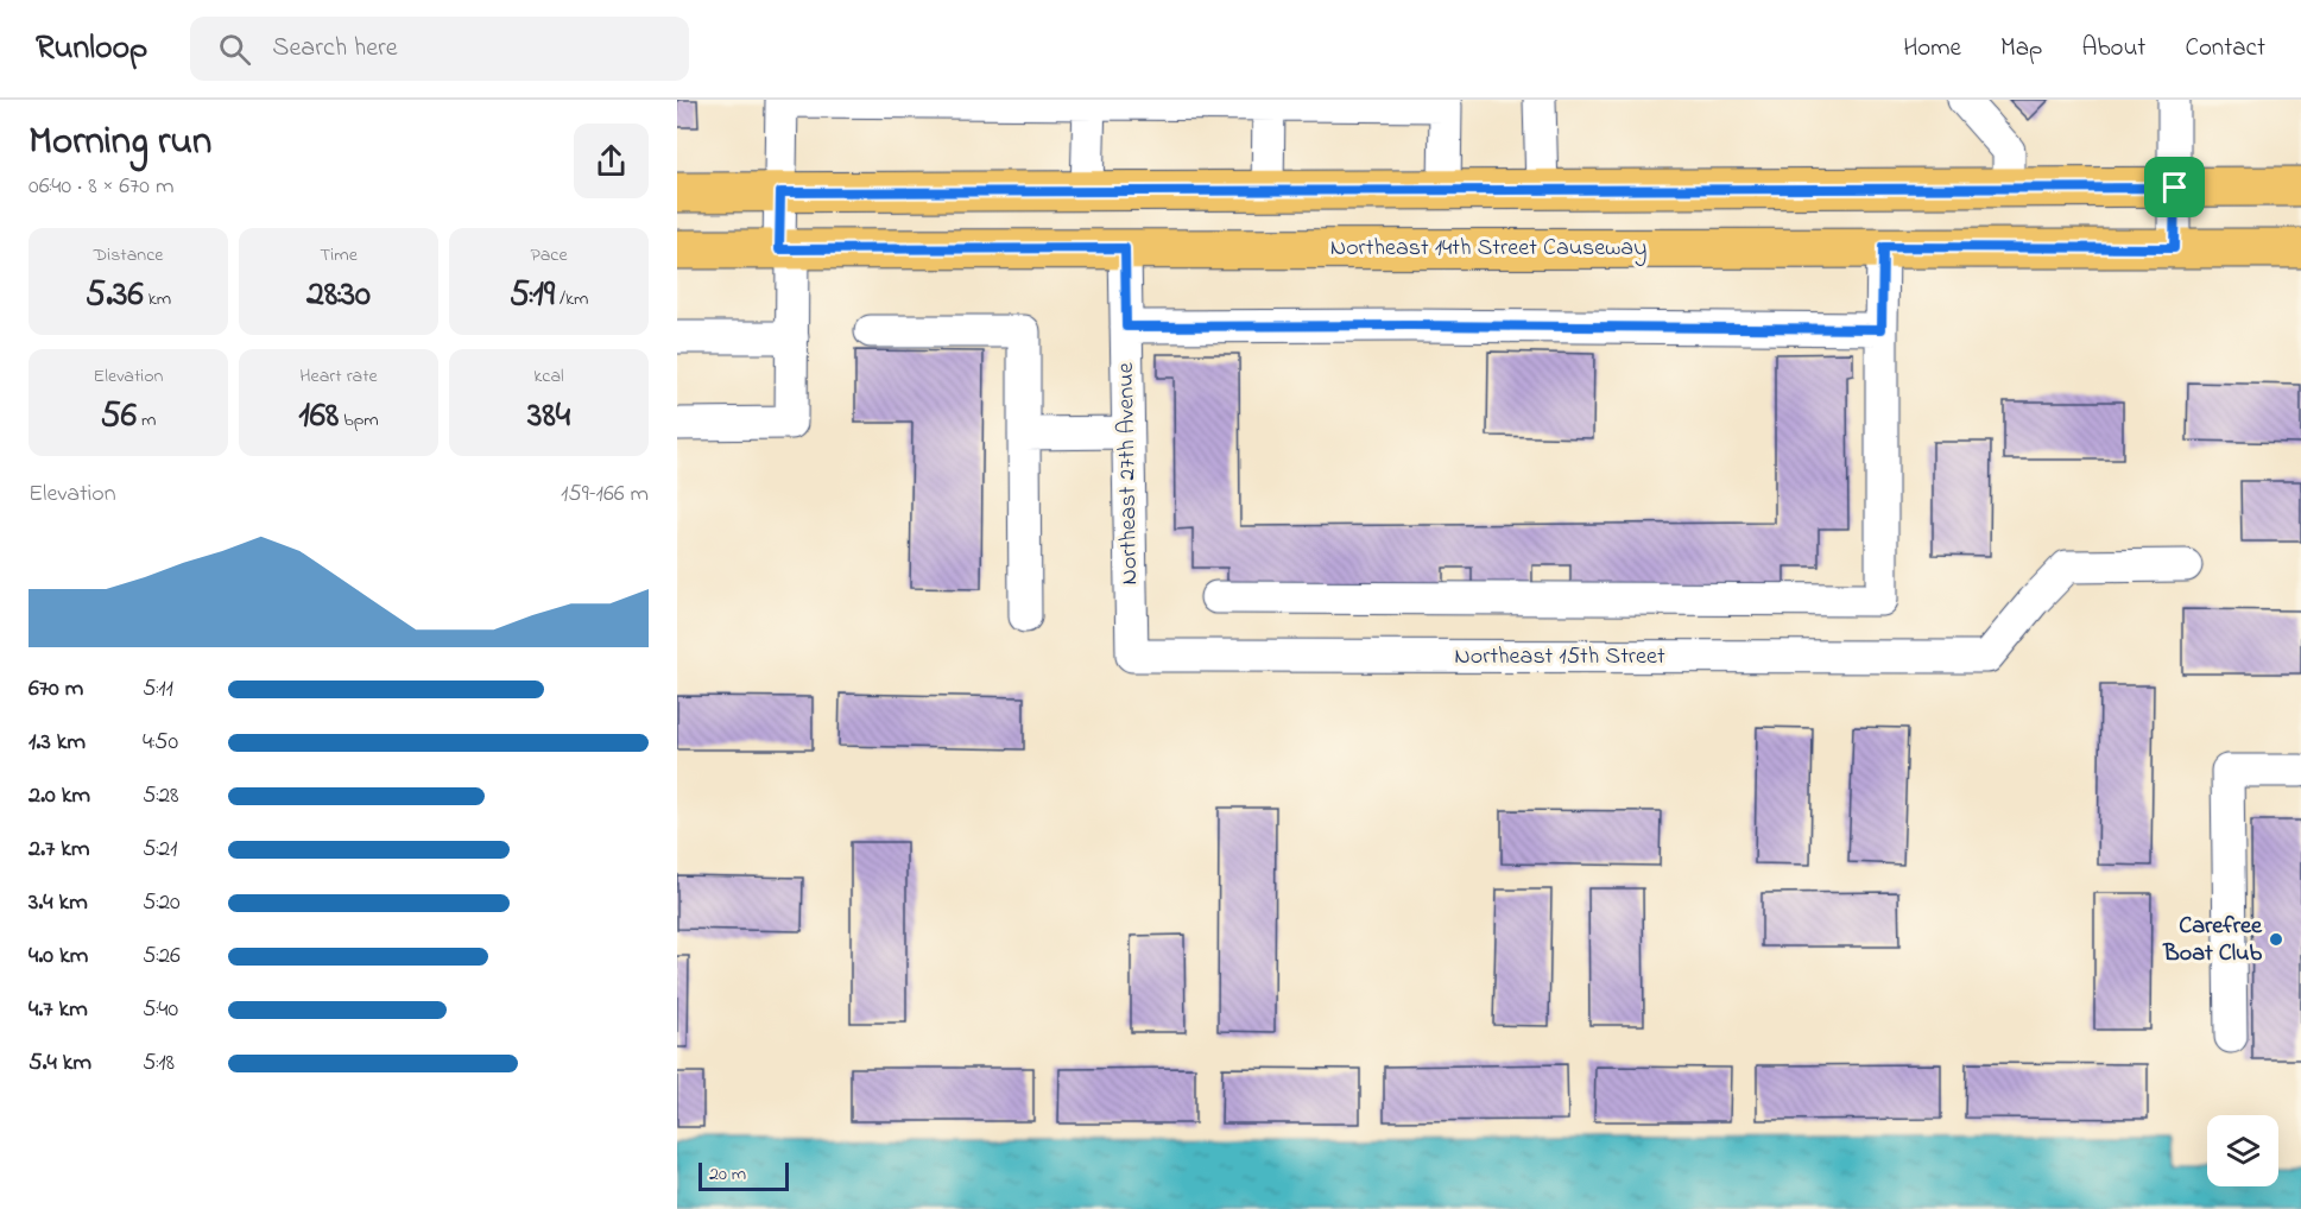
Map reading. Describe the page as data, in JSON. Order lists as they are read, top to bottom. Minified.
{"streets":{"main road":["Northeast 14th Street Causeway"],"street":["Northeast 27th Avenue","Northeast 15th Street"]},"crossings":[["Northeast 14th Street Causeway","Northeast 27th Avenue"],["Northeast 27th Avenue","Northeast 15th Street"]],"places":["Carefree Boat Club"],"scale_bar":"20 m","page":{"header":"Runloop","search":"Search here","nav":["Home","Map","About","Contact"],"heading":["Morning run","06:40 · 8 × 670 m"],"stats":[["Distance","5.36 km"],["Time","28:30"],["Pace","5:19 /km"],["Elevation","56 m"],["Heart rate","168 bpm"],["kcal","384"]],"chart":["Elevation","159–166 m"],"list":[{"name":"670 m","note":"5:11"},{"name":"1.3 km","note":"4:50"},{"name":"2.0 km","note":"5:28"},{"name":"2.7 km","note":"5:21"},{"name":"3.4 km","note":"5:20"},{"name":"4.0 km","note":"5:26"},{"name":"4.7 km","note":"5:40"},{"name":"5.4 km","note":"5:18"}],"scale":"20 m"}}
